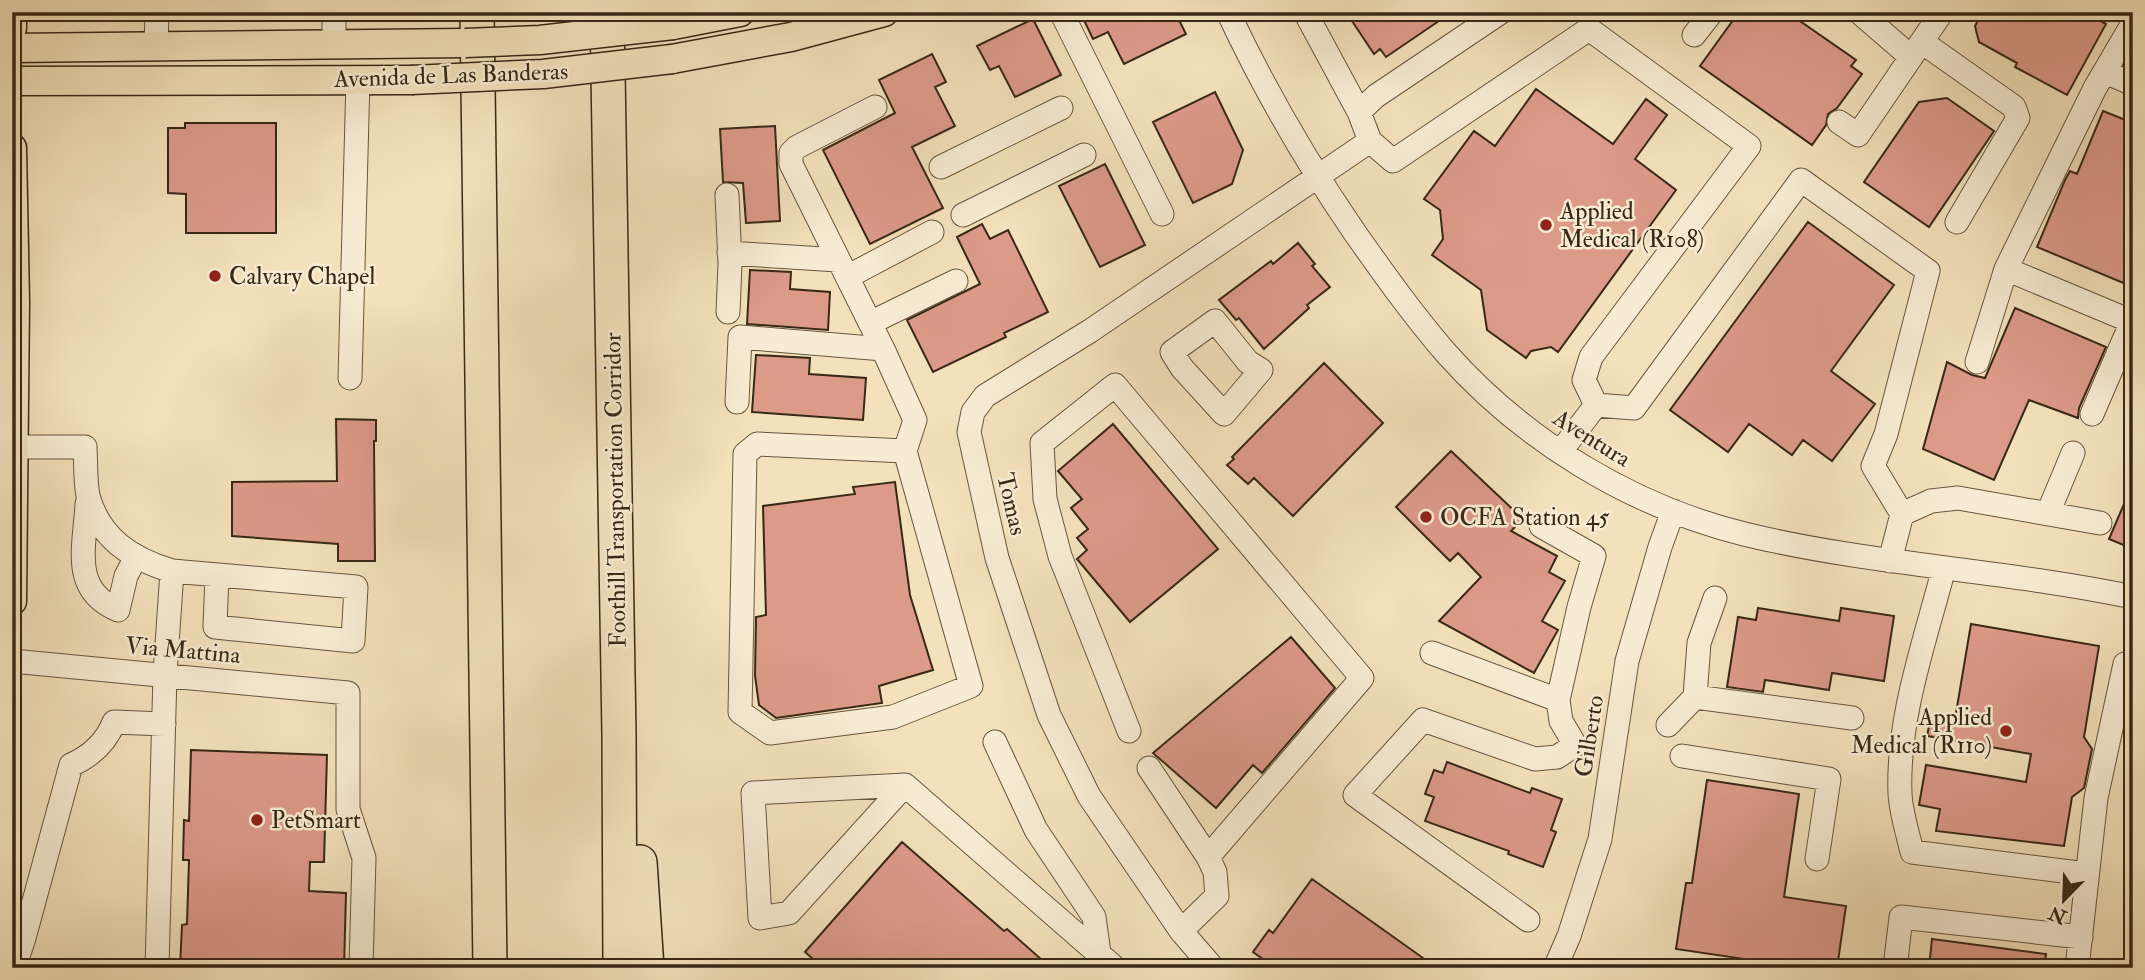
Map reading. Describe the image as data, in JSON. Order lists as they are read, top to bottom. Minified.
{"streets":{"highway":["Foothill Transportation Corridor"],"main road":["Avenida de Las Banderas"],"street":["Aventura","Tomas","Via Mattina","Gilberto"]},"crossings":[["Aventura","Tomas"],["Aventura","Gilberto"]],"places":["Applied Medical (R108)","Calvary Chapel","OCFA Station 45","Applied Medical (R110)","PetSmart"],"north":"bottom left"}
